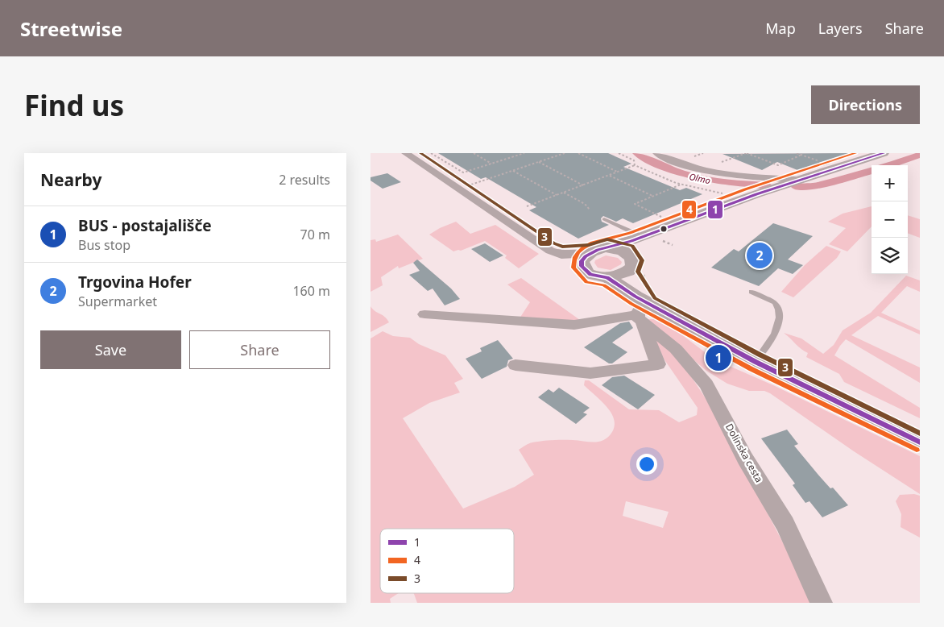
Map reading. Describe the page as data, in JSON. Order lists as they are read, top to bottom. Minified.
{"streets":{"street":["Dolinska cesta"]},"water":["Olmo"],"lines":["transit line 1","transit line 4","transit line 3"],"legend":["1","4","3"],"page":{"header":"Streetwise","nav":["Map","Layers","Share"],"buttons":["Directions",["Save","Share"]],"title":"Find us","heading":["Nearby","2 results"],"map_buttons":["+","−"],"list":[{"mark":"1","name":"BUS - postajališče","note":"Bus stop","value":"70 m"},{"mark":"2","name":"Trgovina Hofer","note":"Supermarket","value":"160 m"}],"pins":["2","1"]}}
